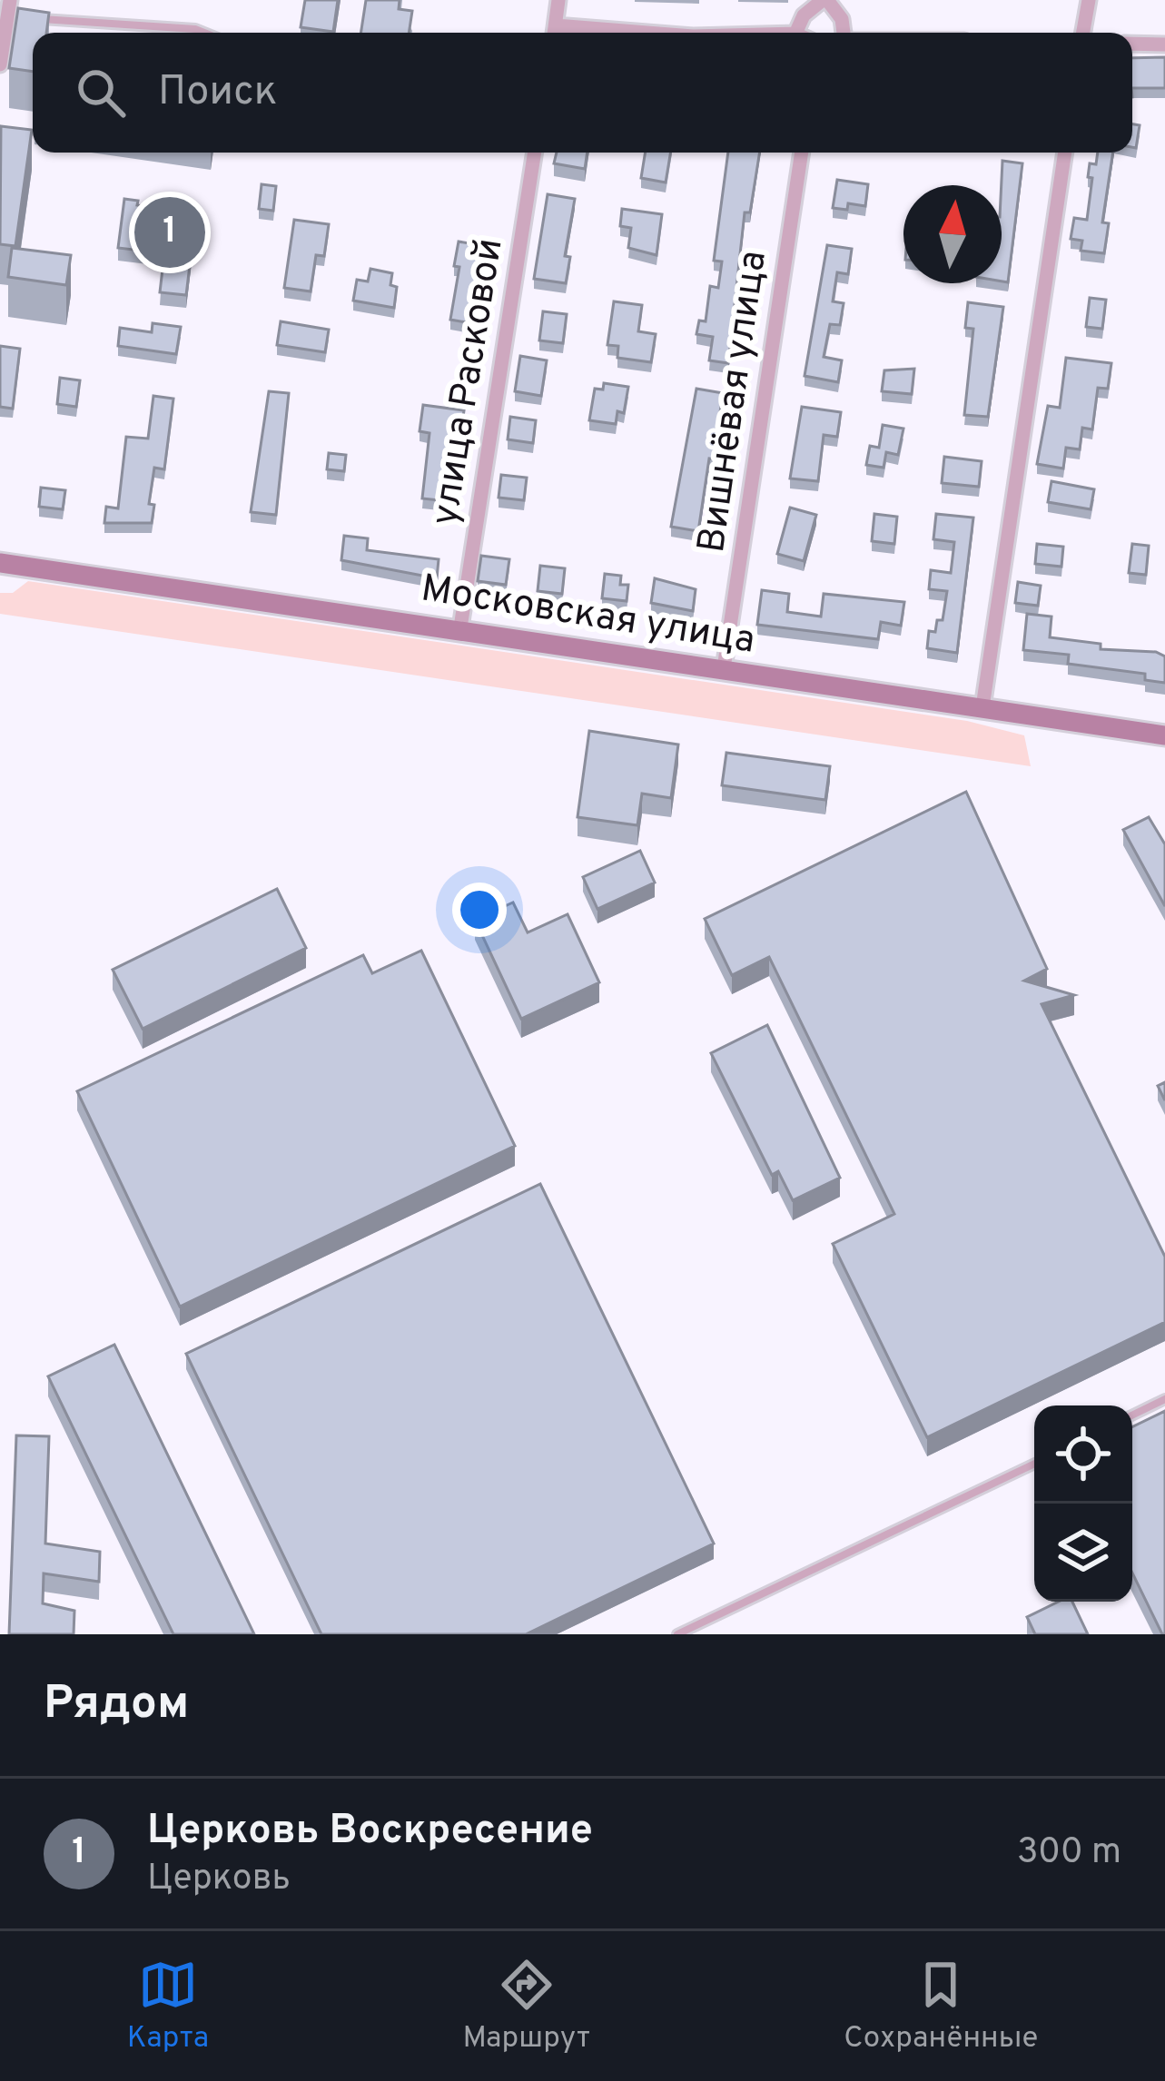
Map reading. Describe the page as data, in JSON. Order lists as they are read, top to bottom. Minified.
{"streets":{"main road":["Московская улица"],"street":["улица Расковой","Вишнёвая улица"]},"crossings":[["улица Расковой","Московская улица"],["Вишнёвая улица","Московская улица"]],"north":"top","page":{"search":"Поиск","pins":"1","heading":"Рядом","list":[{"mark":"1","name":"Церковь Воскресение","note":"Церковь","value":"300 m"}],"nav":["Карта","Маршрут","Сохранённые"]}}
